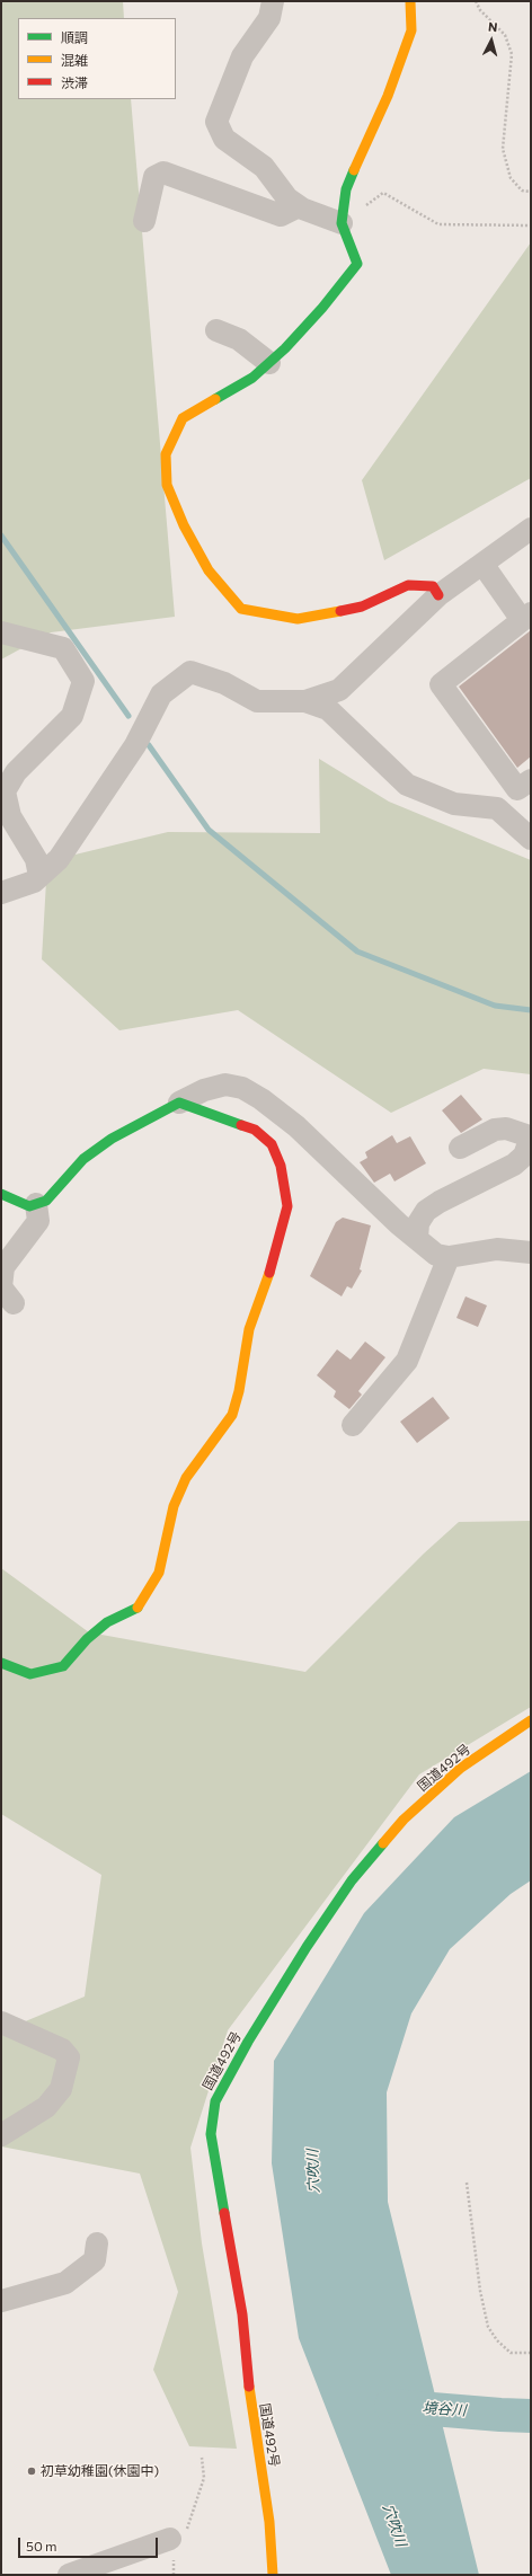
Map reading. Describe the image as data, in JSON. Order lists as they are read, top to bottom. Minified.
{"streets":{"main road":["国道492号"]},"water":["穴吹川","境谷川"],"places":["初草幼稚園(休園中)"],"legend":["順調","混雑","渋滞"],"scale_bar":"50 m","north":"top"}
